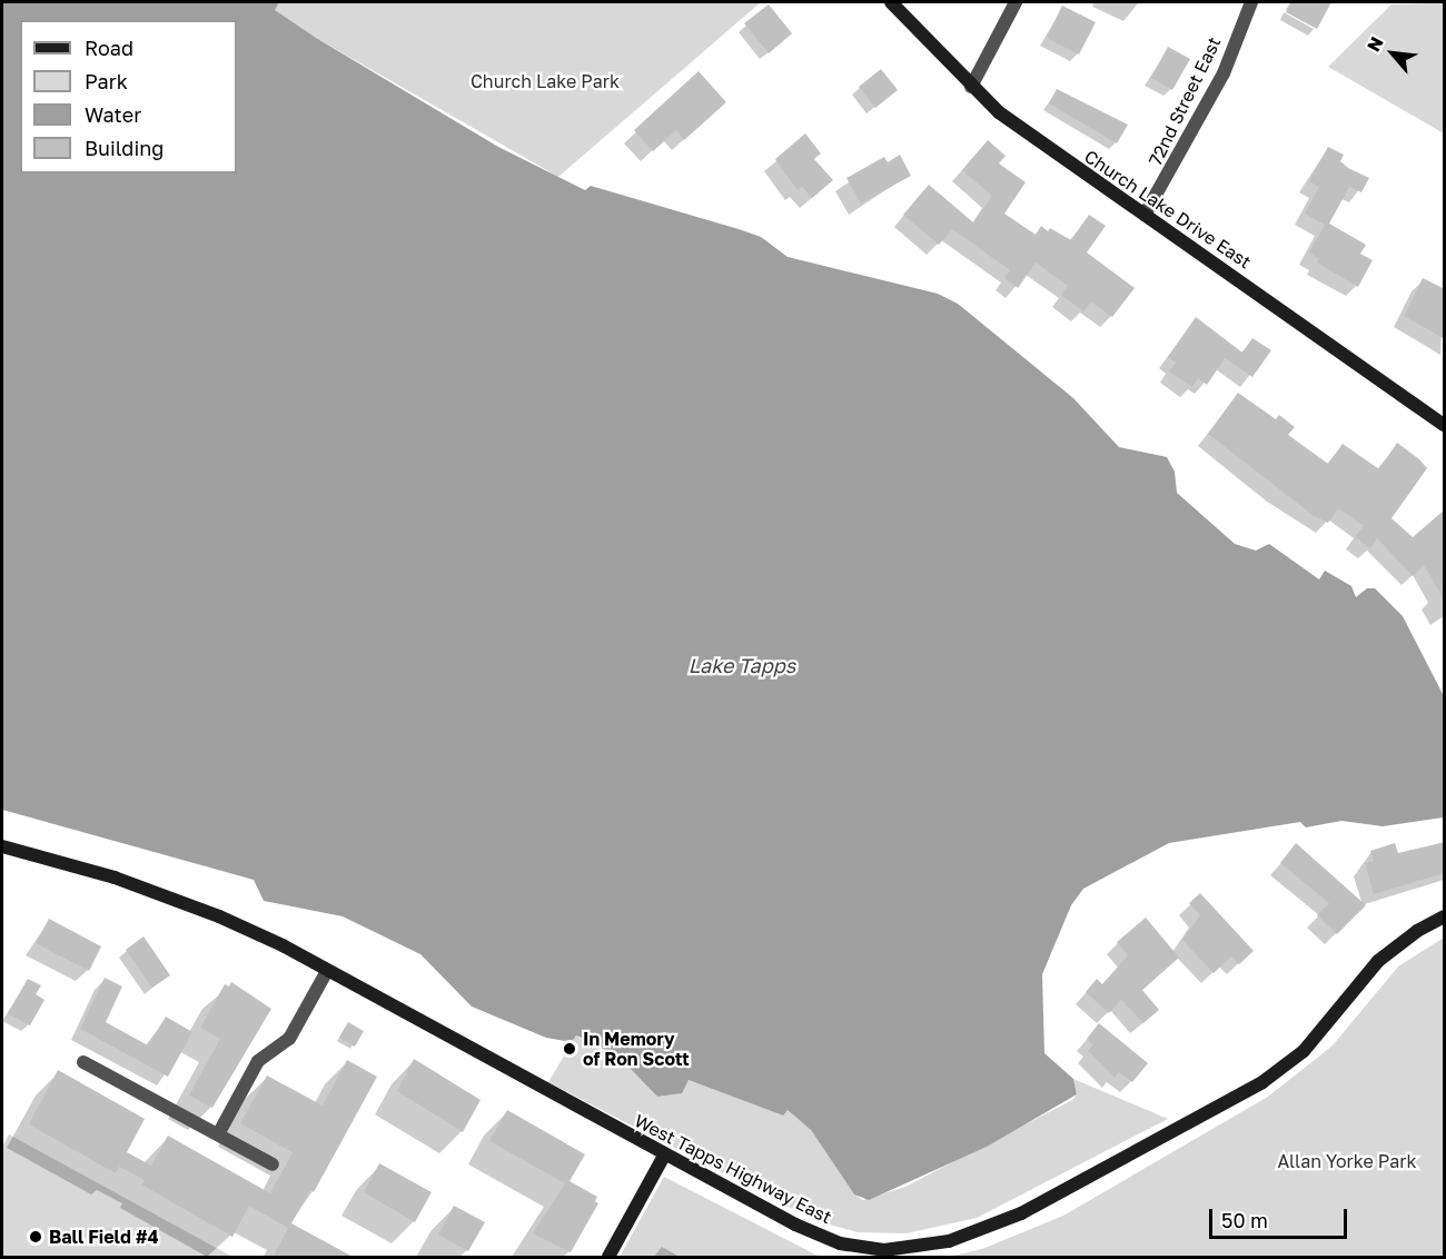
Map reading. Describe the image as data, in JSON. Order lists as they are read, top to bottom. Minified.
{"streets":{"street":["72nd Street East","Church Lake Drive East","West Tapps Highway East"]},"crossings":[["72nd Street East","Church Lake Drive East"]],"water":["Lake Tapps"],"parks":["Church Lake Park","Allan Yorke Park"],"places":["In Memory of Ron Scott","Ball Field #4"],"legend":["Road","Park","Water","Building"],"scale_bar":"50 m","north":"top left"}
